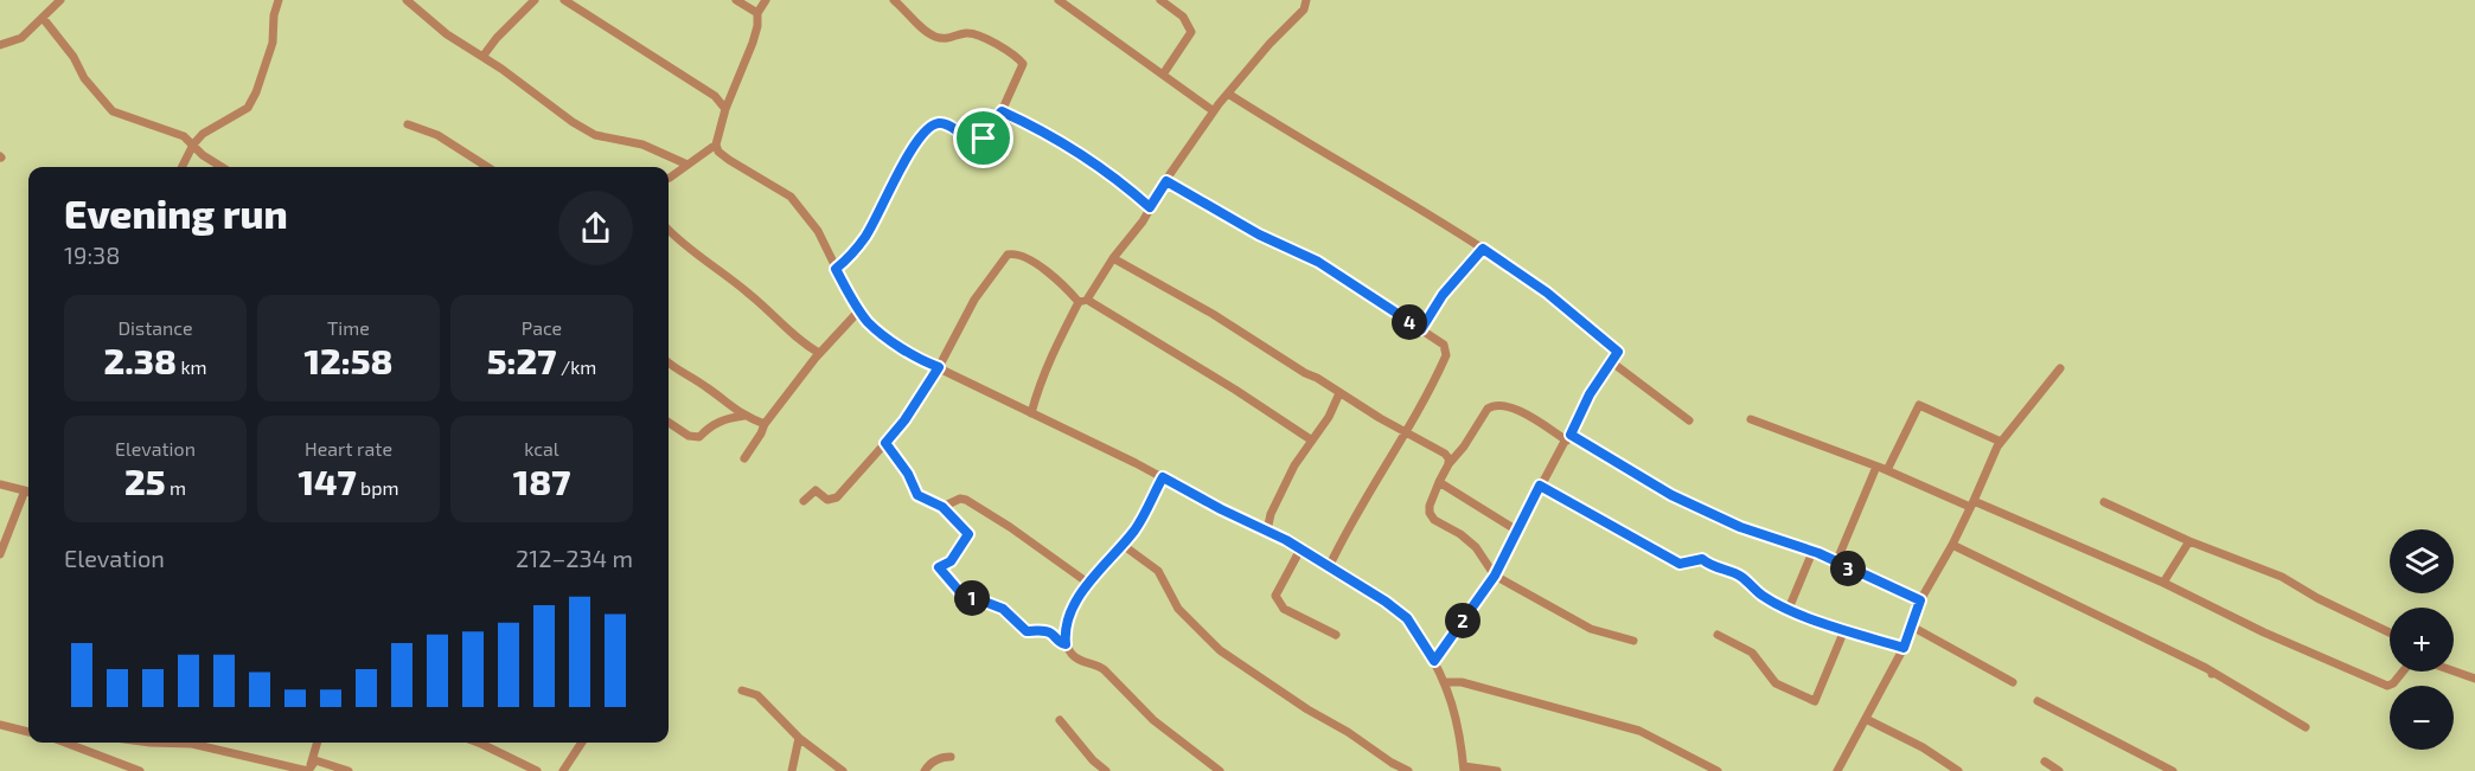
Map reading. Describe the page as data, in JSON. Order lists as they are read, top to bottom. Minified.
{"page":{"heading":["Evening run","19:38"],"stats":[["Distance","2.38 km"],["Time","12:58"],["Pace","5:27 /km"],["Elevation","25 m"],["Heart rate","147 bpm"],["kcal","187"]],"pins":["4","3","1","2"],"map_buttons":["+","−"],"chart":["Elevation","212–234 m"]}}
